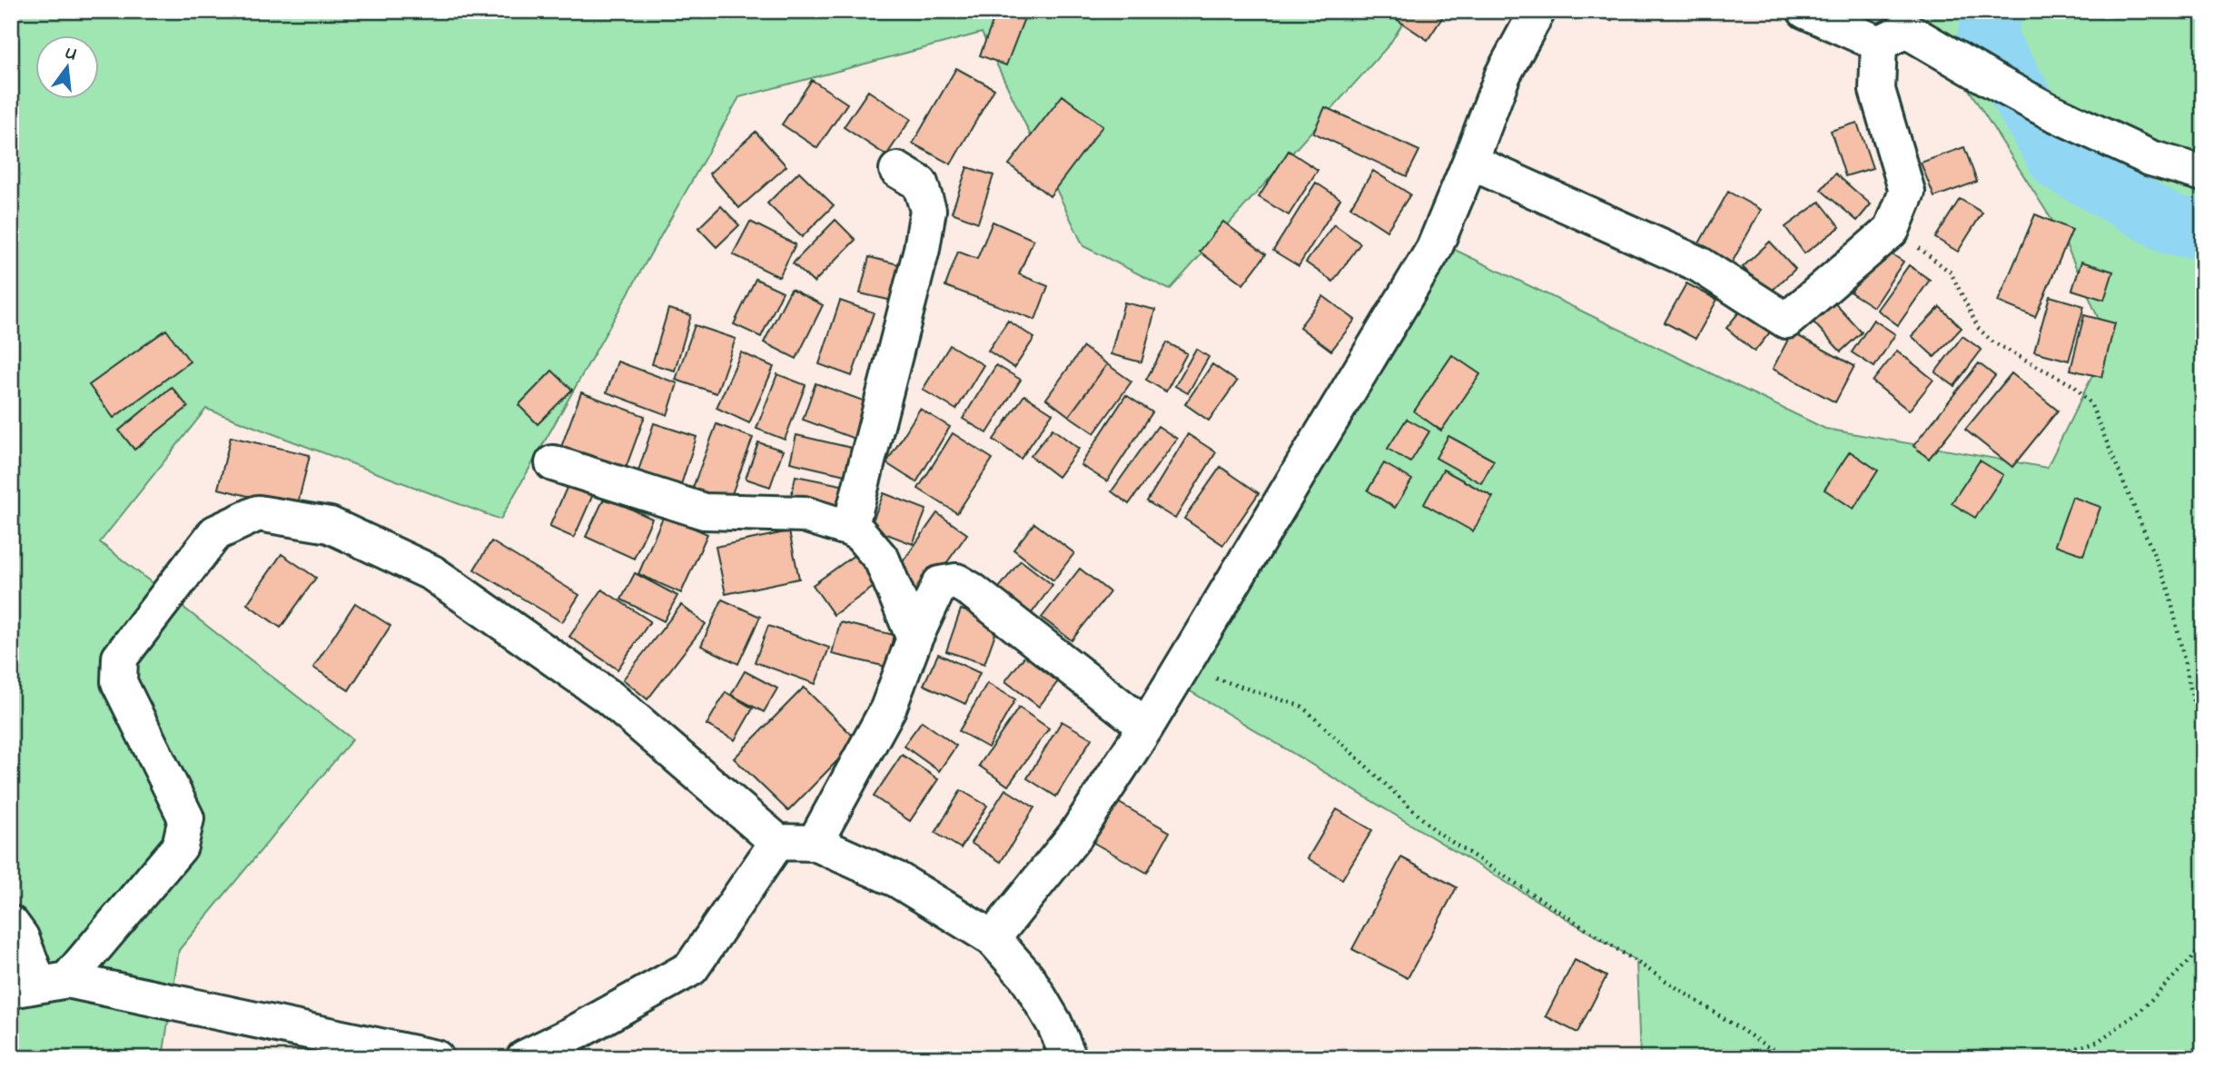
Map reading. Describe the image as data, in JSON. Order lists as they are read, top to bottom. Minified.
{"north":"top"}
